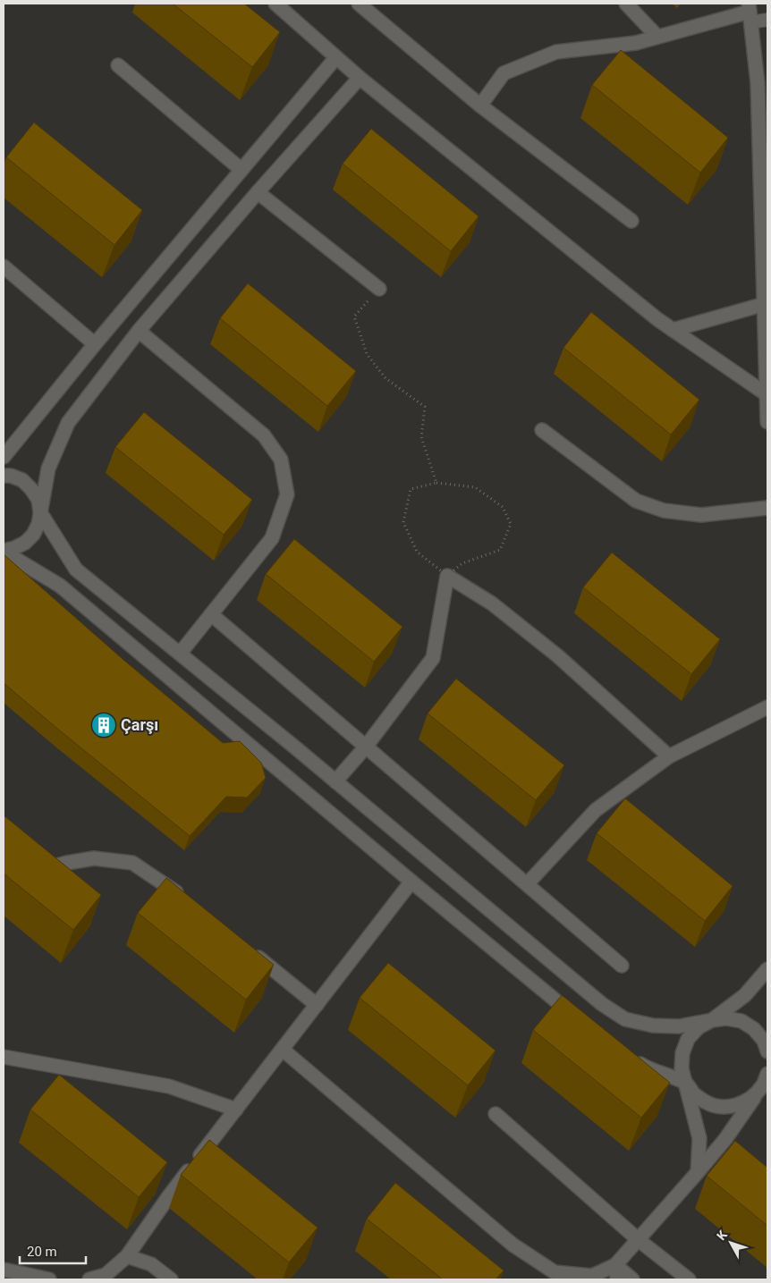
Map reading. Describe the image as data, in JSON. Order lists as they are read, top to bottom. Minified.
{"places":{"building":["Çarşı"]},"scale_bar":"20 m","north":"top left"}
